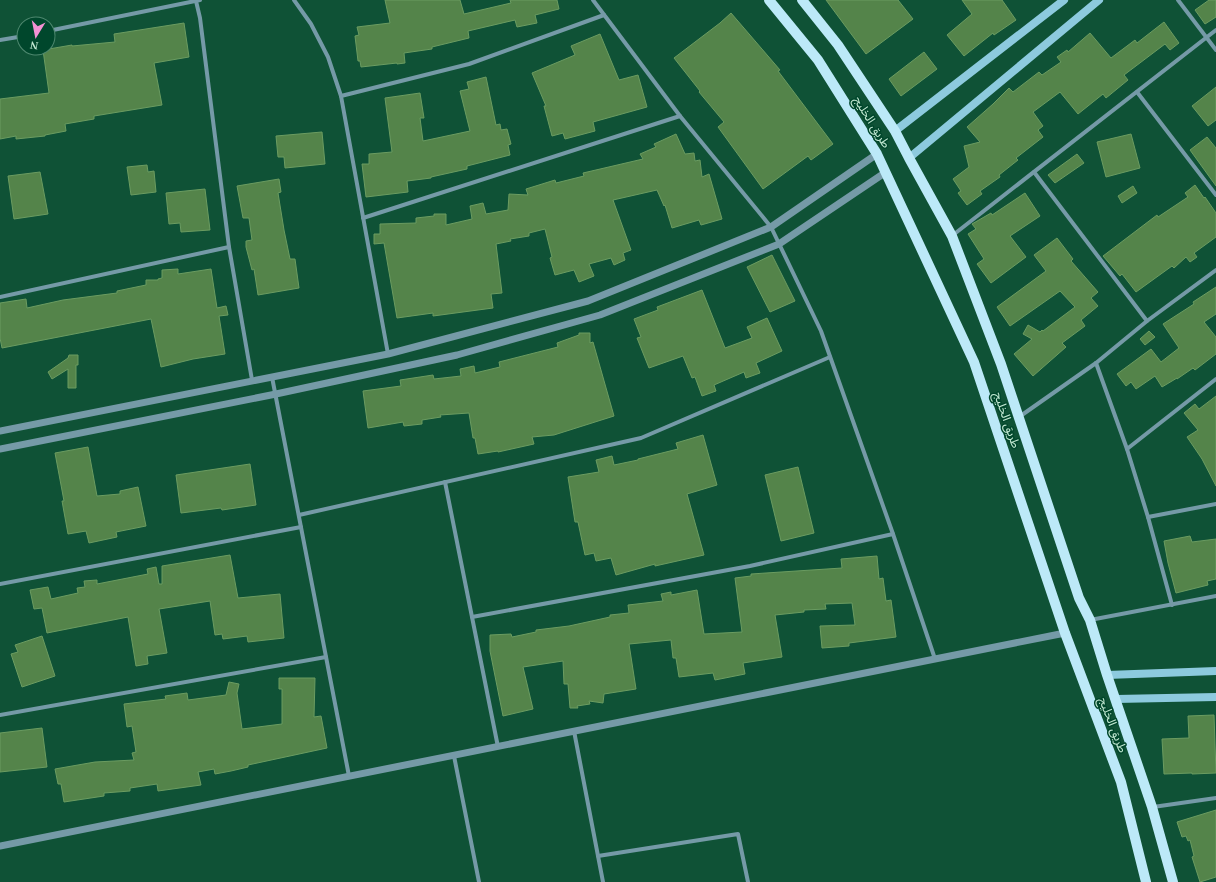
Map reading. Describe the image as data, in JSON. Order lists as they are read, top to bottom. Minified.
{"streets":{"main road":["طريق الخليج"]},"north":"bottom"}
